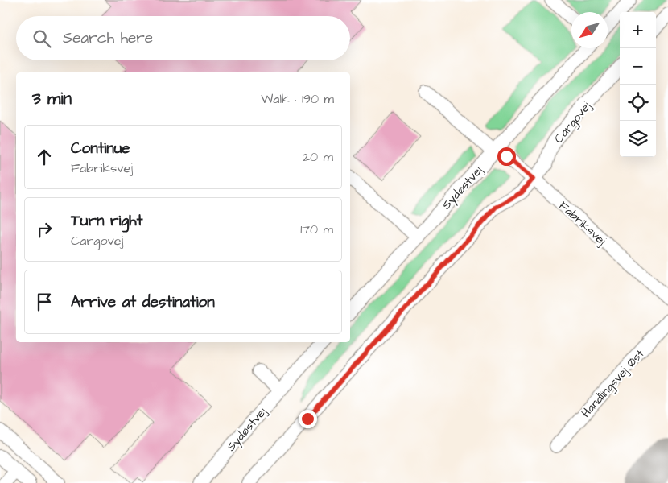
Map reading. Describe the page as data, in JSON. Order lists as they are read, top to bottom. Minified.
{"streets":{"lane":["Cargovej","Sydøstvej","Fabriksvej","Handlingsvej Øst"]},"crossings":[["Cargovej","Fabriksvej"],["Sydøstvej","Fabriksvej"]],"north":"bottom left","page":{"map_buttons":["+","−"],"search":"Search here","heading":["3 min","Walk · 190 m"],"list":[["Continue","Fabriksvej","20 m"],["Turn right","Cargovej","170 m"],"Arrive at destination"]}}
